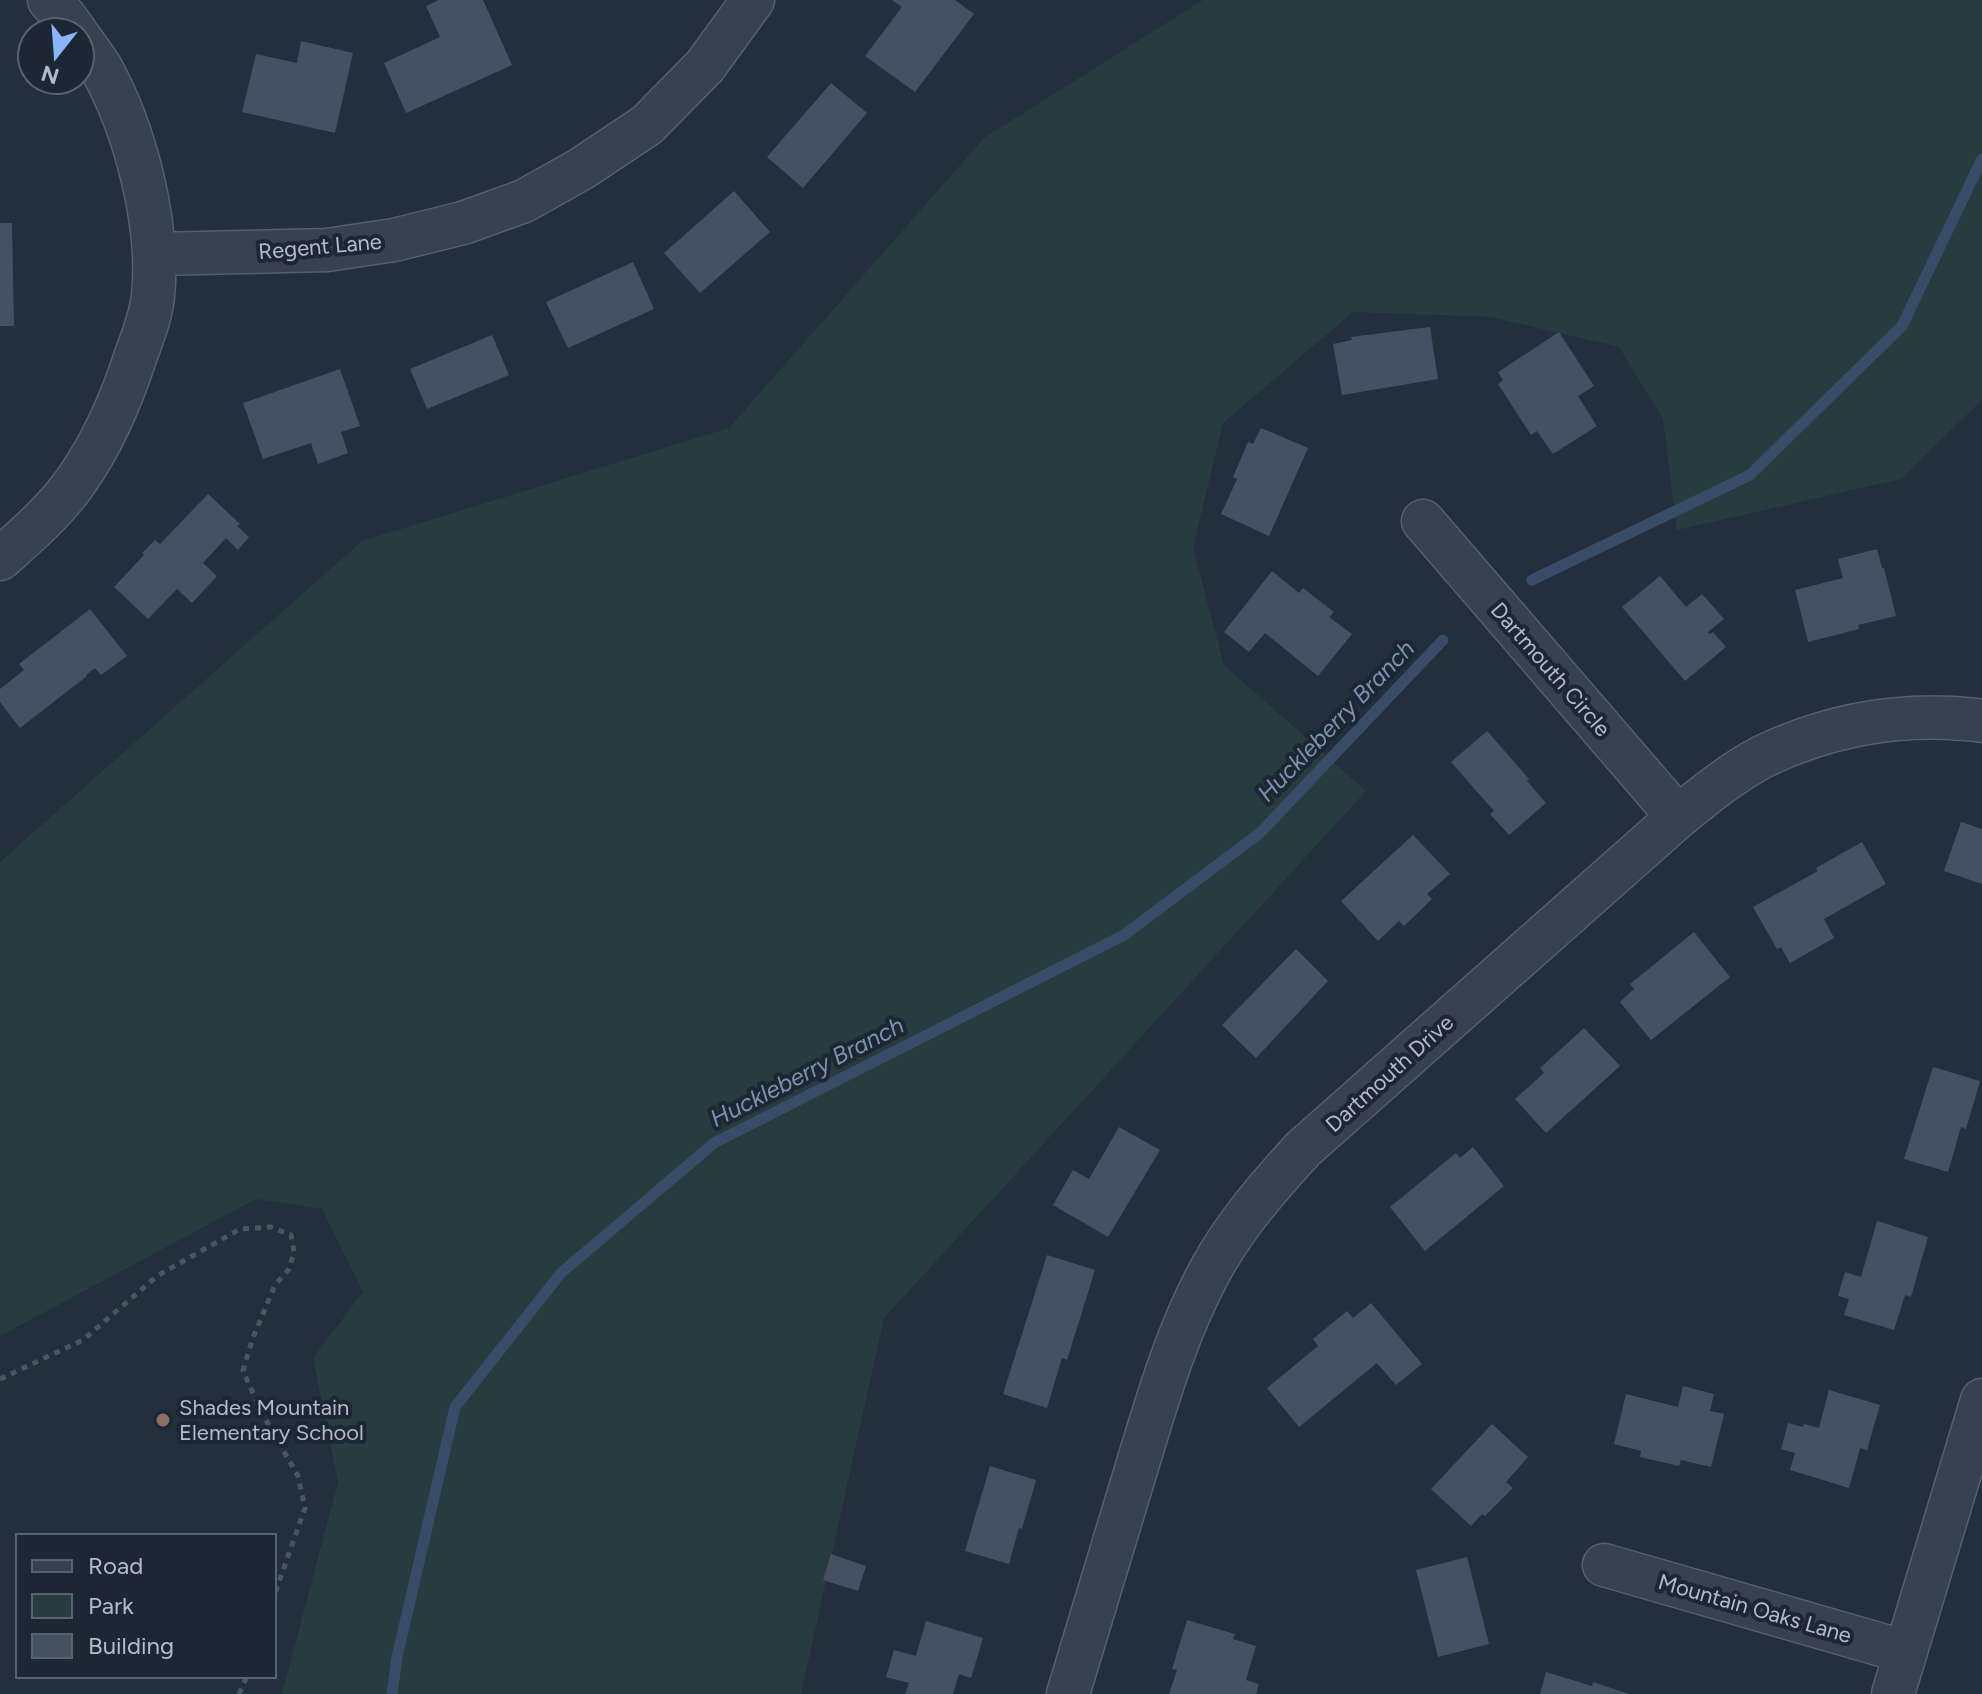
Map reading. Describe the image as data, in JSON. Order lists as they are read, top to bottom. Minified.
{"streets":{"street":["Regent Lane","Dartmouth Circle","Dartmouth Drive","Mountain Oaks Lane"]},"crossings":[["Dartmouth Circle","Dartmouth Drive"]],"water":["Huckleberry Branch"],"places":["Shades Mountain Elementary School"],"legend":["Road","Park","Building"],"north":"bottom"}
